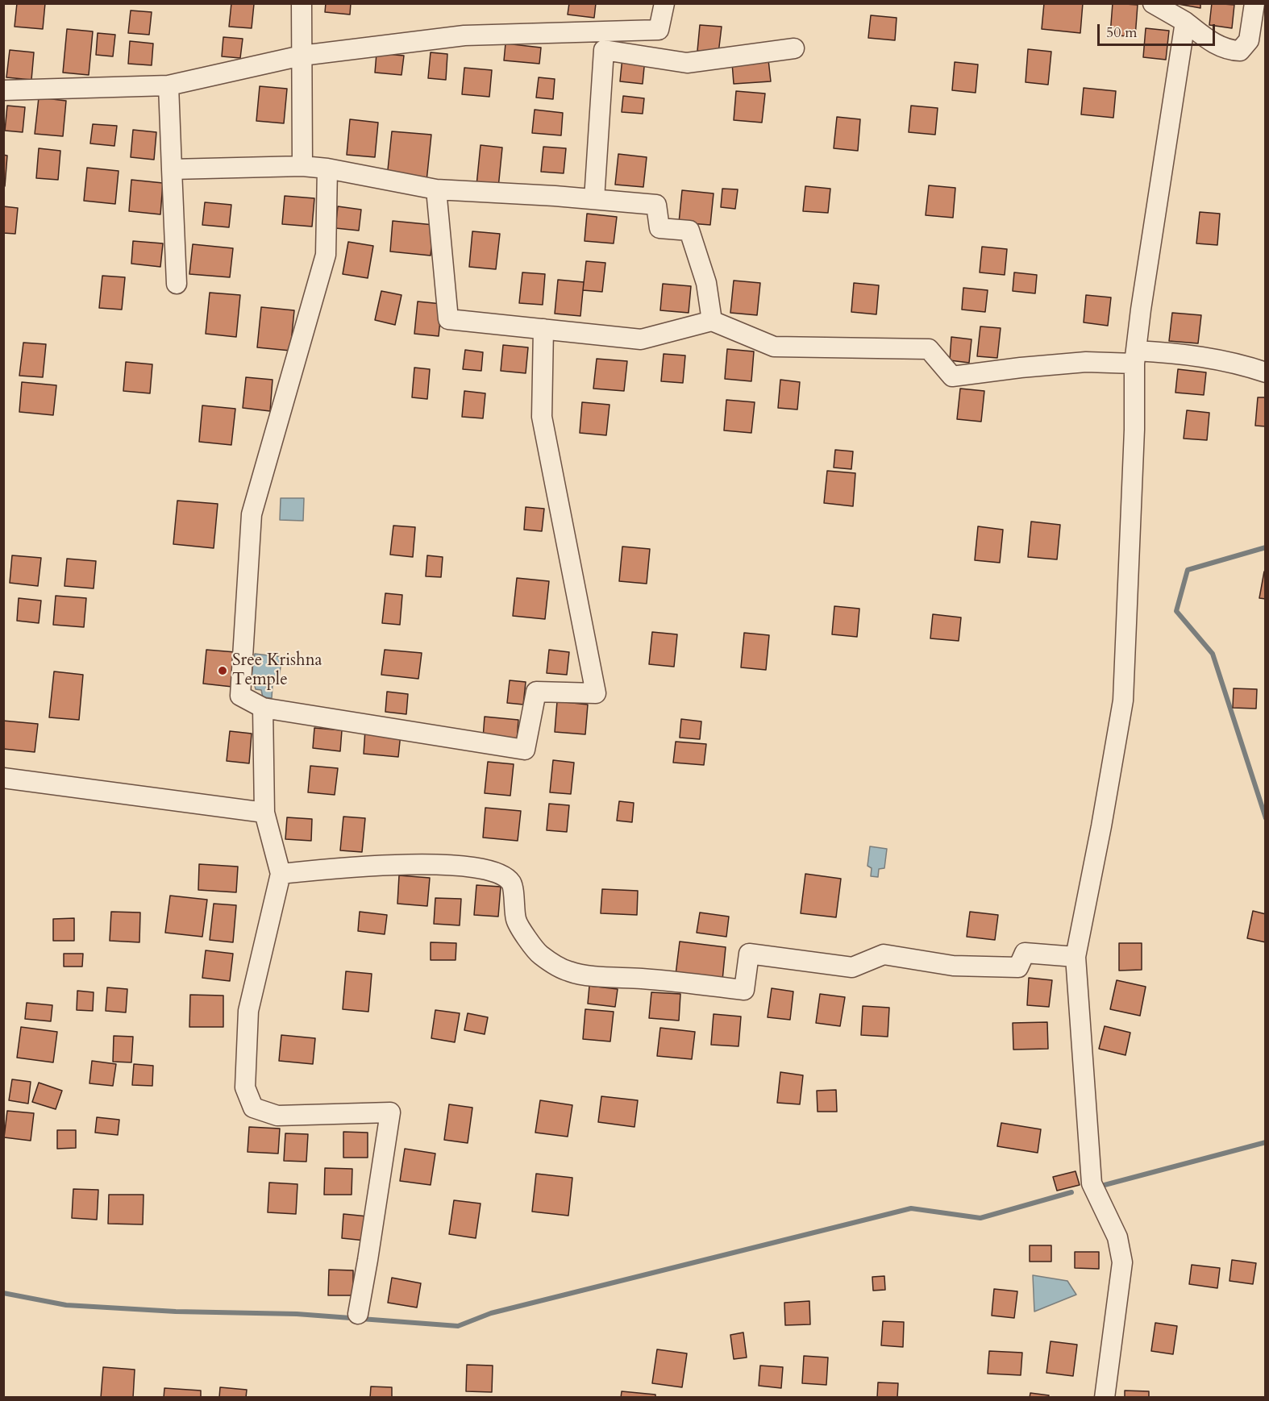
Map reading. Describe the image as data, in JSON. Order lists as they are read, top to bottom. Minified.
{"places":["Sree Krishna Temple"],"scale_bar":"50 m"}
